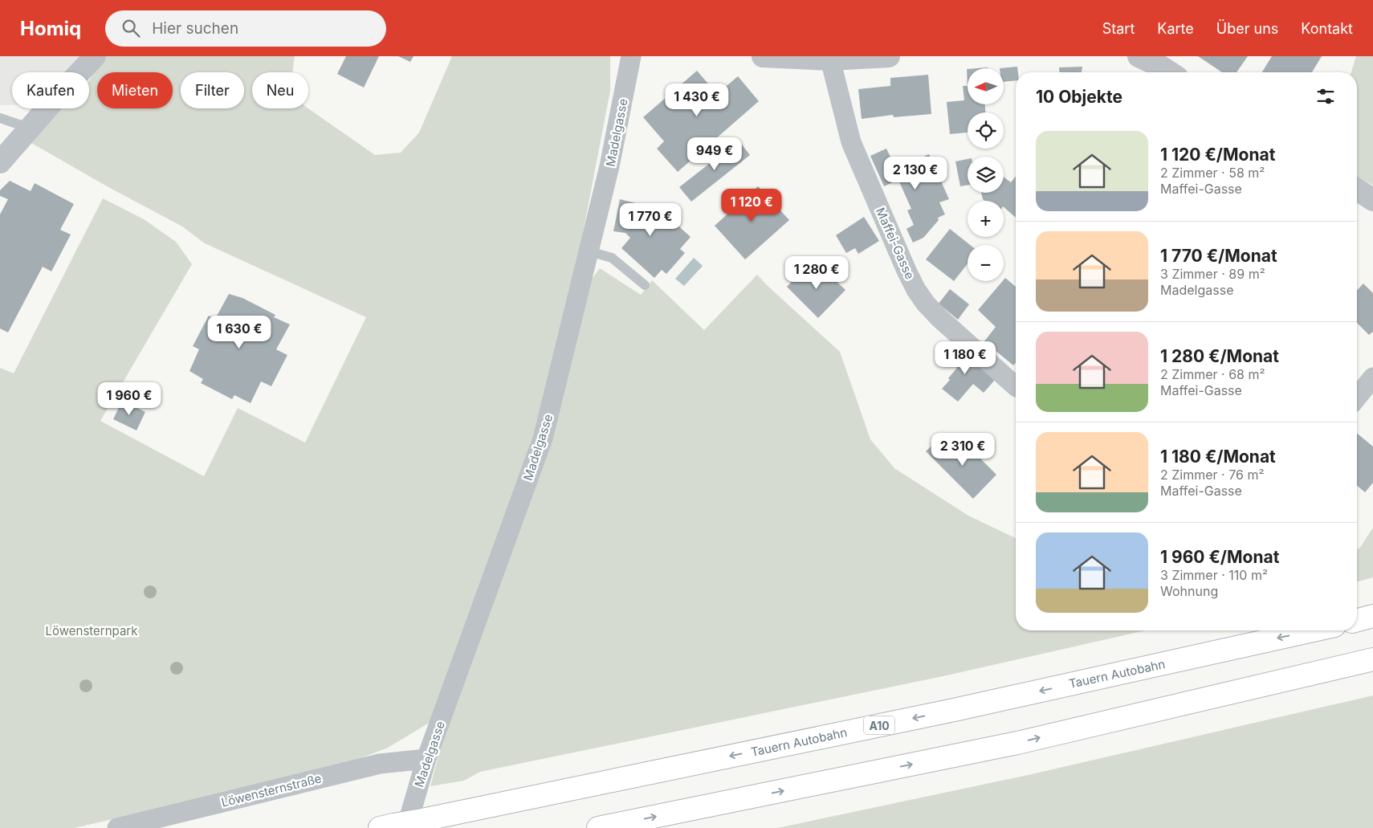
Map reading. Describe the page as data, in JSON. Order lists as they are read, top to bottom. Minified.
{"streets":{"highway":["Tauern Autobahn","A10"],"street":["Madelgasse","Maffei-Gasse","Löwensternstraße"]},"crossings":[["Madelgasse","Tauern Autobahn"],["Madelgasse","Löwensternstraße"]],"parks":["Löwensternpark"],"north":"left","page":{"header":"Homiq","search":"Hier suchen","nav":["Start","Karte","Über uns","Kontakt"],"map_buttons":["+","−"],"chip":["Kaufen","Mieten","Filter","Neu"],"heading":"10 Objekte","price":["1 430 €","949 €","2 130 €","1 120 €","1 770 €","1 280 €","1 630 €","1 180 €","1 960 €","2 310 €"],"list":[{"name":"1 120 €/Monat","note":"2 Zimmer · 58 m² · Maffei-Gasse"},{"name":"1 770 €/Monat","note":"3 Zimmer · 89 m² · Madelgasse"},{"name":"1 280 €/Monat","note":"2 Zimmer · 68 m² · Maffei-Gasse"},{"name":"1 180 €/Monat","note":"2 Zimmer · 76 m² · Maffei-Gasse"},{"name":"1 960 €/Monat","note":"3 Zimmer · 110 m² · Wohnung"}]}}
